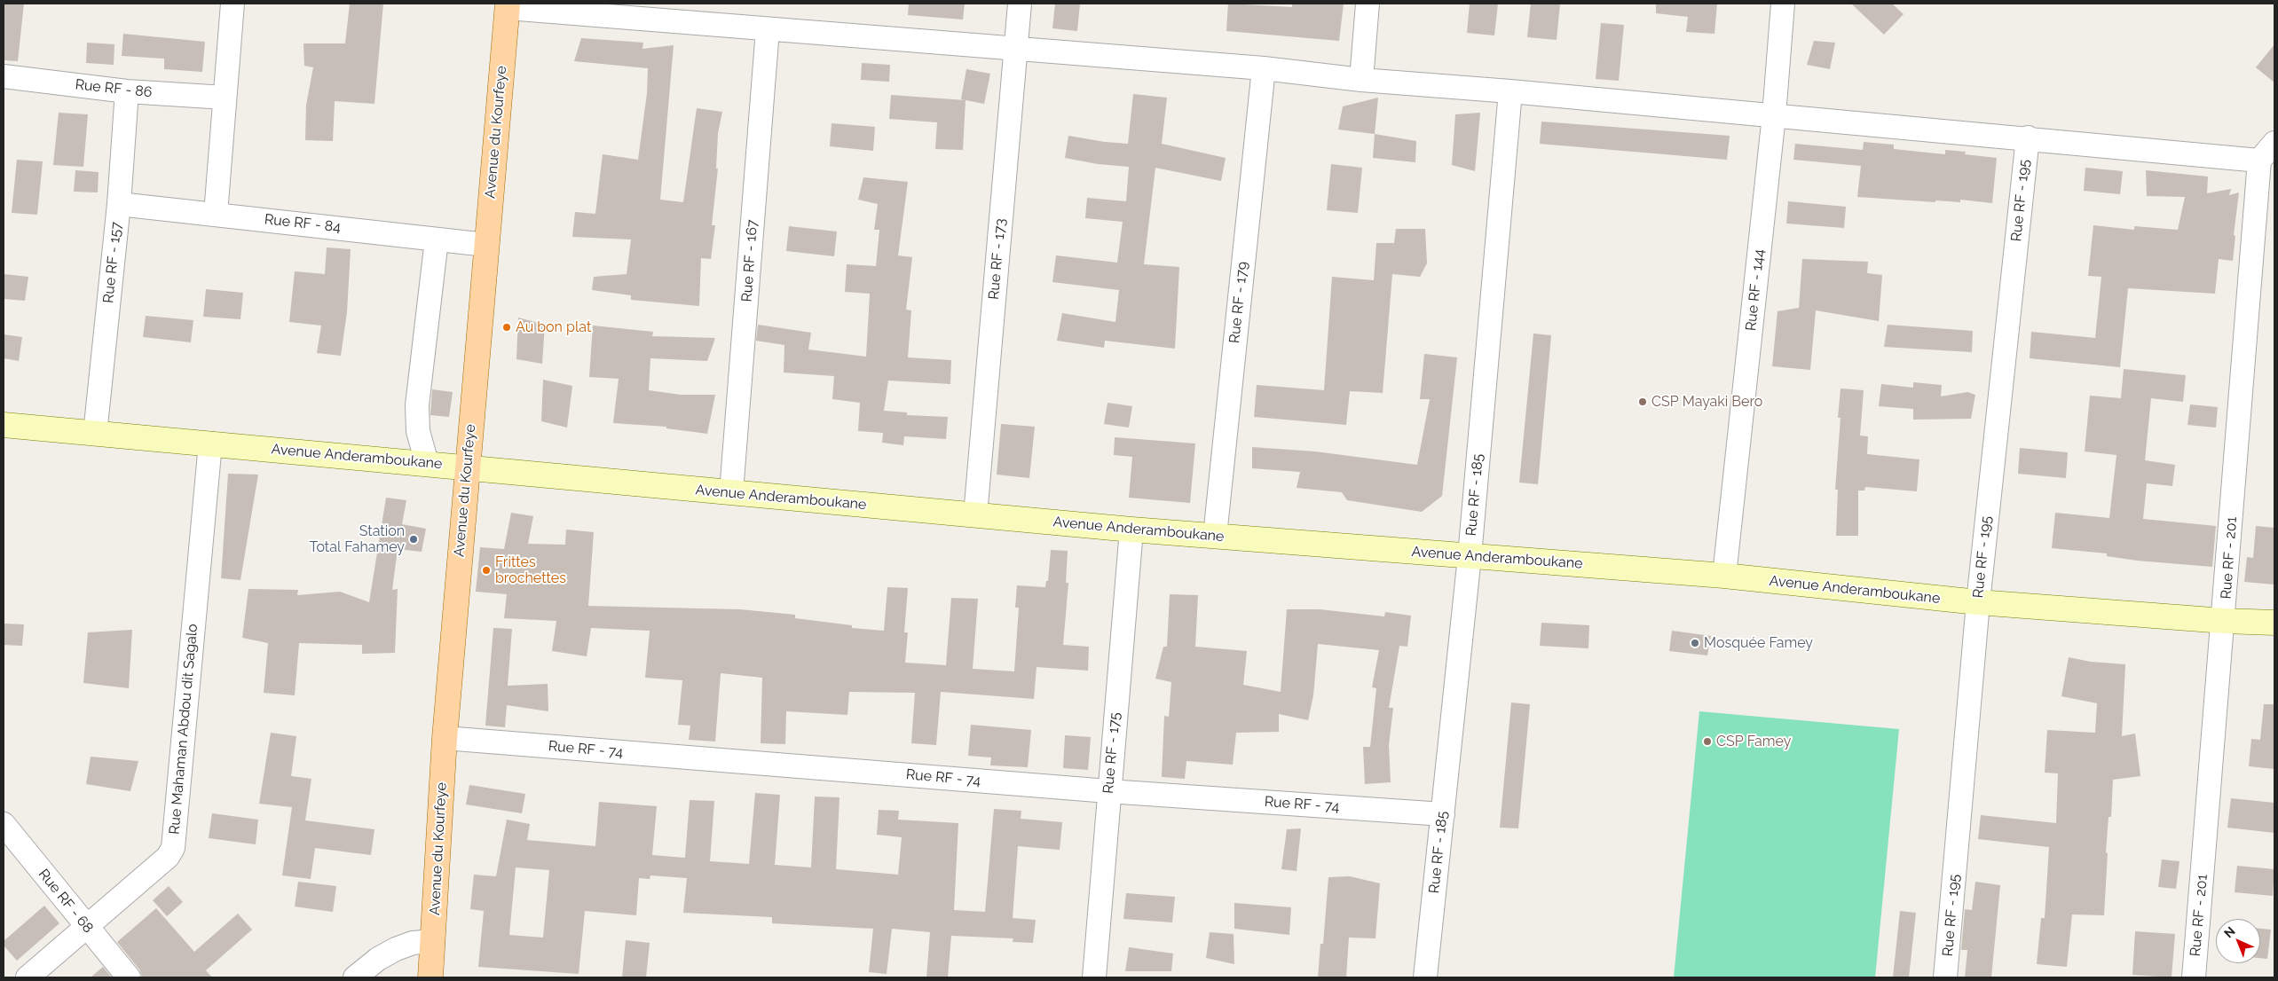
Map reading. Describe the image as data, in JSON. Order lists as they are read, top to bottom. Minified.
{"streets":{"main road":["Avenue du Kourfeye"],"street":["Rue RF - 86","Rue RF - 195","Rue RF - 84","Rue RF - 173","Rue RF - 167","Rue RF - 157","Rue RF - 144","Rue RF - 179","Avenue Anderamboukane","Rue RF - 185","Rue RF - 201","Rue Mahaman Abdou dit Sagalo","Rue RF - 74","Rue RF - 175","Rue RF - 68"]},"crossings":[["Rue RF - 86","Rue RF - 157"],["Avenue du Kourfeye","Rue RF - 84"],["Avenue du Kourfeye","Avenue Anderamboukane"],["Avenue du Kourfeye","Rue RF - 74"],["Rue RF - 195","Avenue Anderamboukane"],["Rue RF - 84","Rue RF - 157"],["Rue RF - 173","Avenue Anderamboukane"],["Rue RF - 167","Avenue Anderamboukane"],["Rue RF - 157","Avenue Anderamboukane"],["Rue RF - 144","Avenue Anderamboukane"],["Rue RF - 179","Avenue Anderamboukane"],["Avenue Anderamboukane","Rue RF - 185"],["Avenue Anderamboukane","Rue RF - 201"],["Avenue Anderamboukane","Rue Mahaman Abdou dit Sagalo"],["Avenue Anderamboukane","Rue RF - 175"],["Rue RF - 185","Rue RF - 74"],["Rue Mahaman Abdou dit Sagalo","Rue RF - 68"],["Rue RF - 74","Rue RF - 175"]],"places":["Au bon plat","CSP Mayaki Bero","Station Total Fahamey","Frittes brochettes","Mosquée Famey","CSP Famey"],"north":"top left"}
